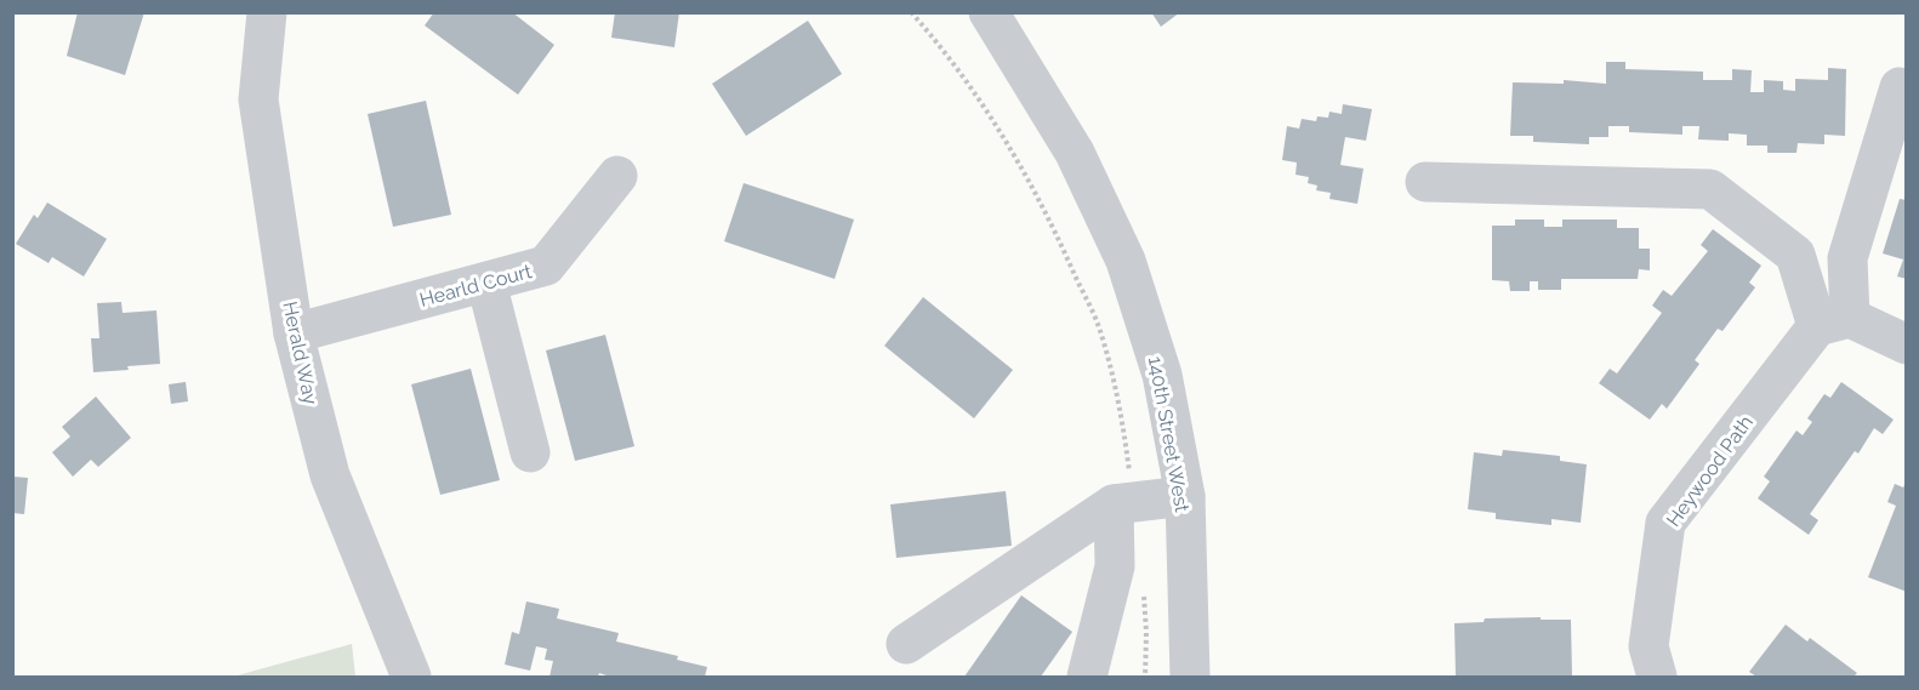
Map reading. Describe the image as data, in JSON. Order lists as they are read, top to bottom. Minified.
{"streets":{"street":["Hearld Court","Herald Way","140th Street West","Heywood Path"]},"crossings":[["Hearld Court","Herald Way"]]}
